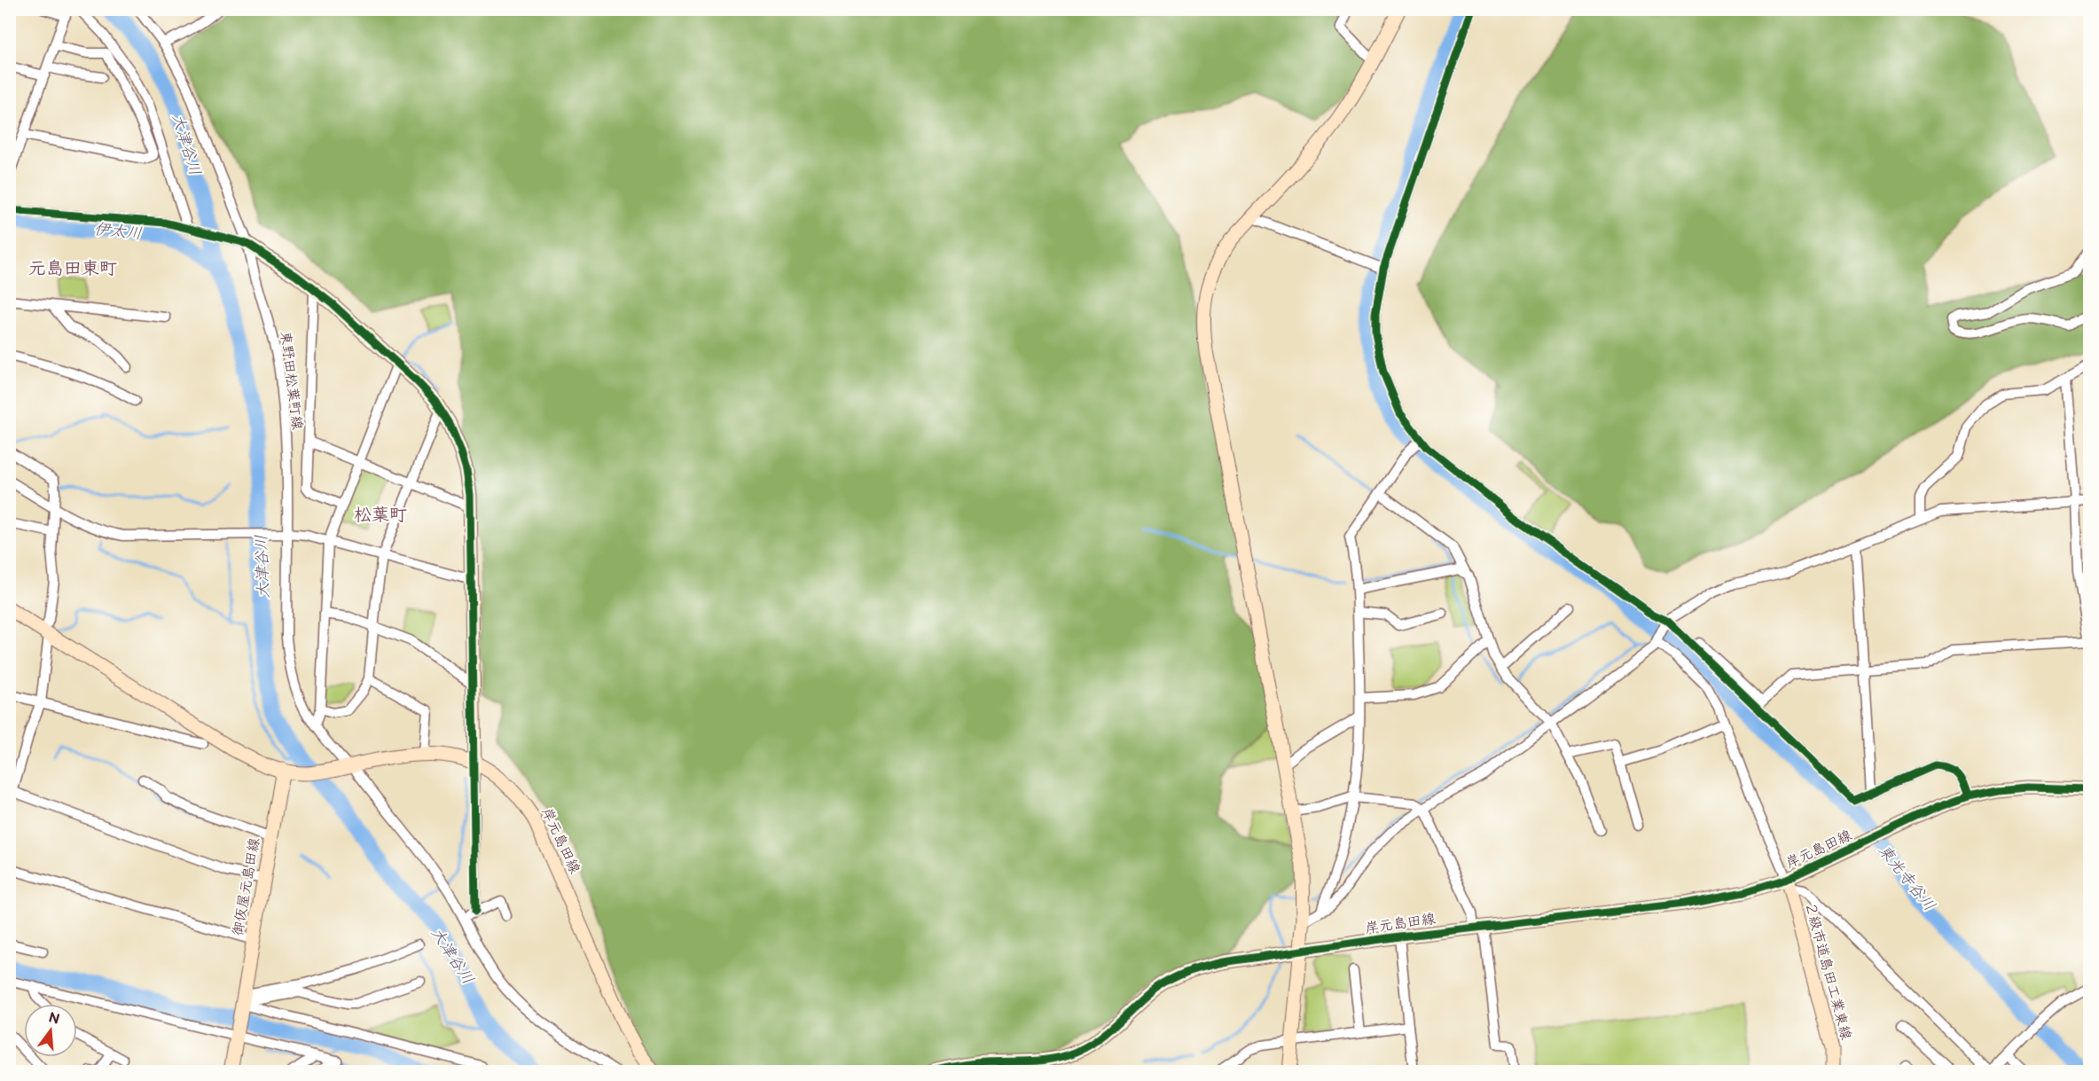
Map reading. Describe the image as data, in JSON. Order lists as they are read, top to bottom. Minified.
{"streets":{"street":["東野田松葉町線","岸元島田線","御仮屋元島田線","２級市道島田工業東線"]},"crossings":[["東野田松葉町線","岸元島田線"],["岸元島田線","御仮屋元島田線"],["岸元島田線","２級市道島田工業東線"]],"districts":["元島田東町","松葉町"],"water":["大津谷川","伊太川","東光寺谷川"],"north":"top"}
